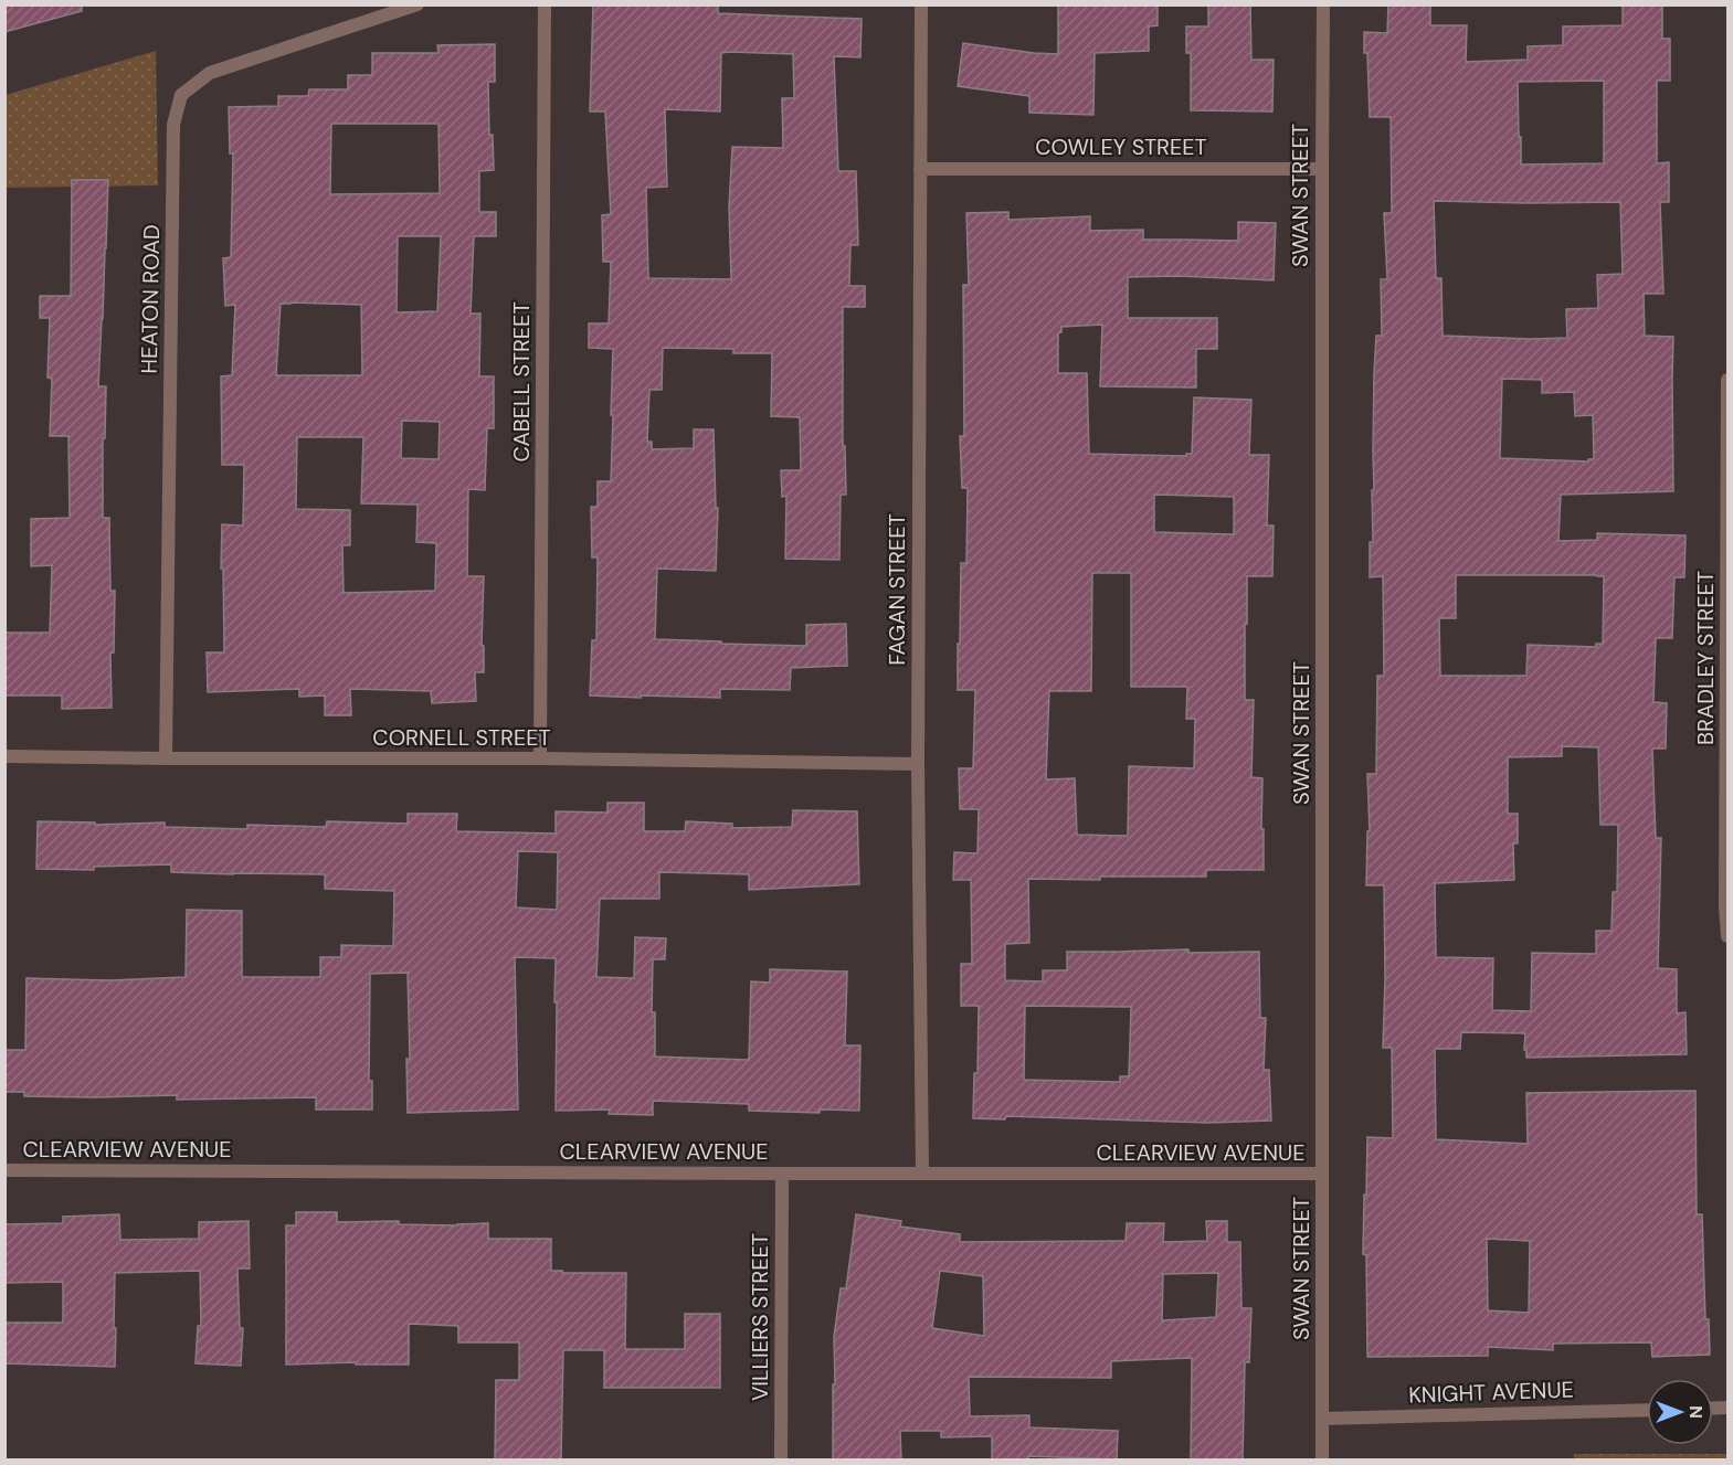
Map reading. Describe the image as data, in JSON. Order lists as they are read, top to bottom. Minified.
{"streets":{"street":["COWLEY STREET","SWAN STREET","HEATON ROAD","CABELL STREET","FAGAN STREET","BRADLEY STREET","CORNELL STREET","CLEARVIEW AVENUE","VILLIERS STREET","KNIGHT AVENUE"]},"crossings":[["COWLEY STREET","SWAN STREET"],["COWLEY STREET","FAGAN STREET"],["SWAN STREET","CLEARVIEW AVENUE"],["SWAN STREET","KNIGHT AVENUE"],["HEATON ROAD","CORNELL STREET"],["CABELL STREET","CORNELL STREET"],["FAGAN STREET","CORNELL STREET"],["FAGAN STREET","CLEARVIEW AVENUE"],["CLEARVIEW AVENUE","VILLIERS STREET"]],"north":"right"}
